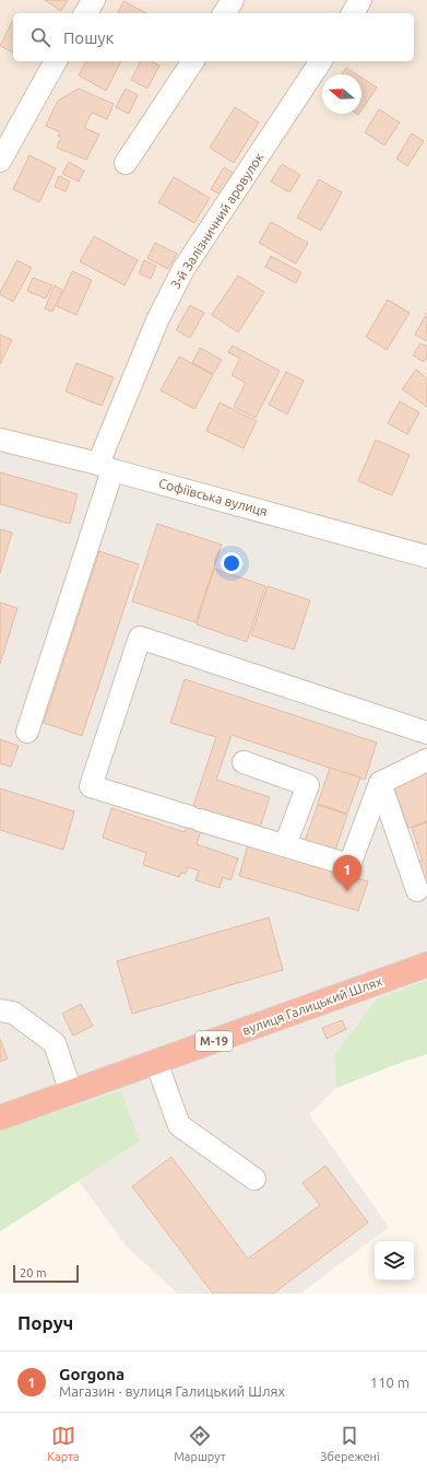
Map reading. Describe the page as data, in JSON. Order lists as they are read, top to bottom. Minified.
{"streets":{"highway":["вулиця Галицький Шлях","М-19"],"street":["3-й Залізничний аровулок","Софіївська вулиця"]},"crossings":[["3-й Залізничний аровулок","Софіївська вулиця"]],"scale_bar":"20 m","north":"left","page":{"search":"Пошук","pins":"1","scale":"20 m","heading":"Поруч","list":[{"mark":"1","name":"Gorgona","note":"Магазин · вулиця Галицький Шлях","value":"110 m"}],"nav":["Карта","Маршрут","Збережені"]}}
